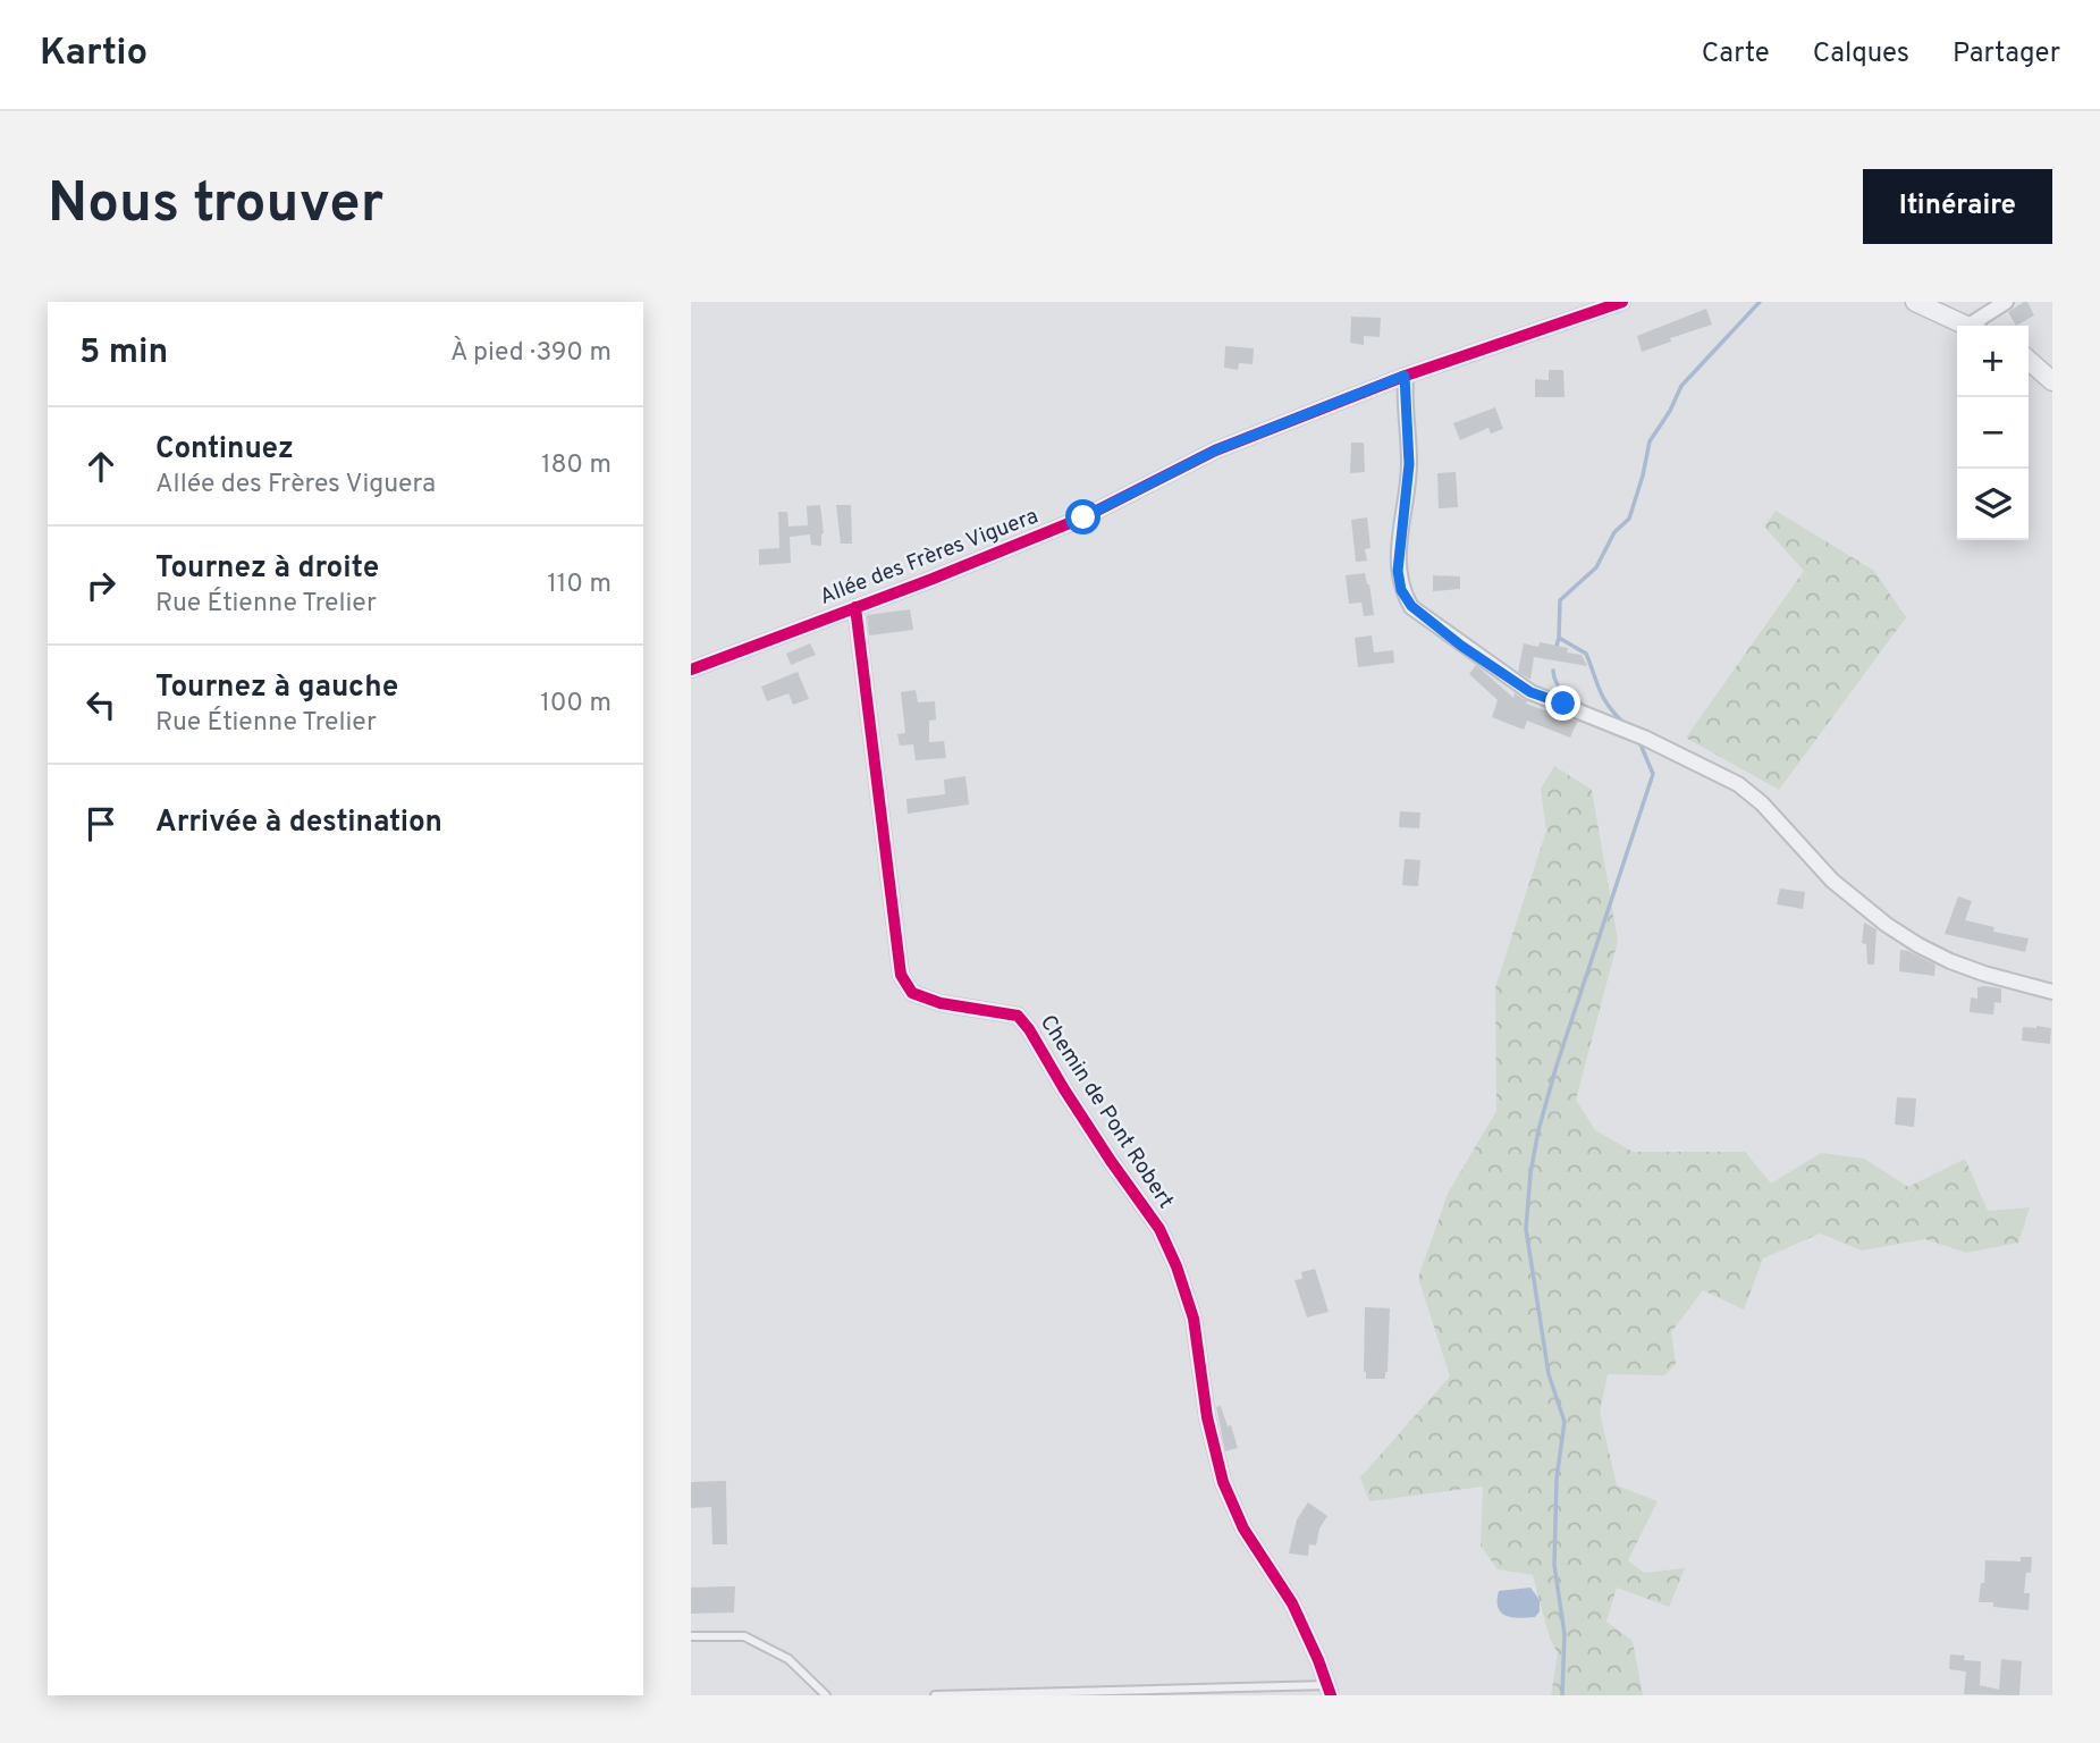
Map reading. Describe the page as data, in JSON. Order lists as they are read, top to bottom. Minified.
{"streets":{"street":["Allée des Frères Viguera","Chemin de Pont Robert"]},"crossings":[["Allée des Frères Viguera","Chemin de Pont Robert"]],"page":{"header":"Kartio","nav":["Carte","Calques","Partager"],"buttons":"Itinéraire","title":"Nous trouver","heading":["5 min","À pied · 390 m"],"map_buttons":["+","−"],"list":[["Continuez","Allée des Frères Viguera","180 m"],["Tournez à droite","Rue Étienne Trelier","110 m"],["Tournez à gauche","Rue Étienne Trelier","100 m"],"Arrivée à destination"]}}
